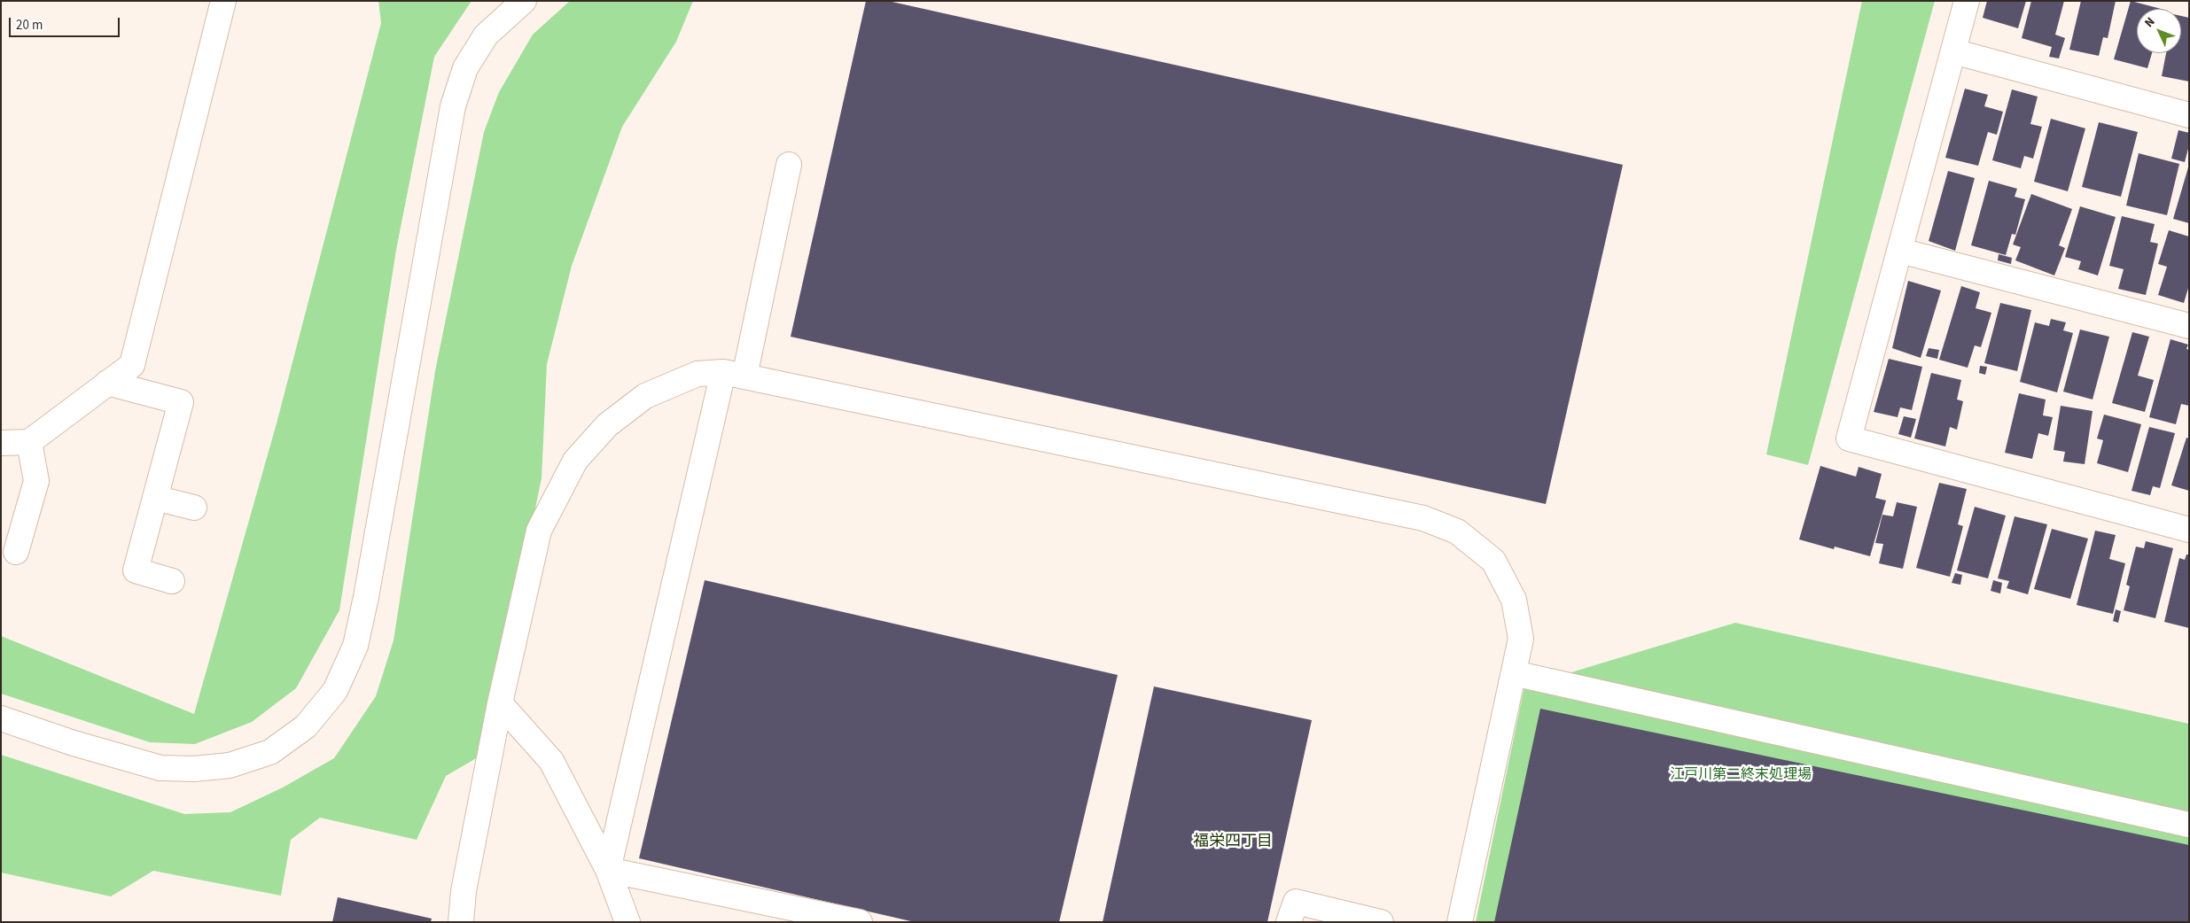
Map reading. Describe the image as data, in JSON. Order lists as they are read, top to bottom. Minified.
{"districts":["福栄四丁目"],"parks":["江戸川第二終末処理場"],"scale_bar":"20 m","north":"top left"}
